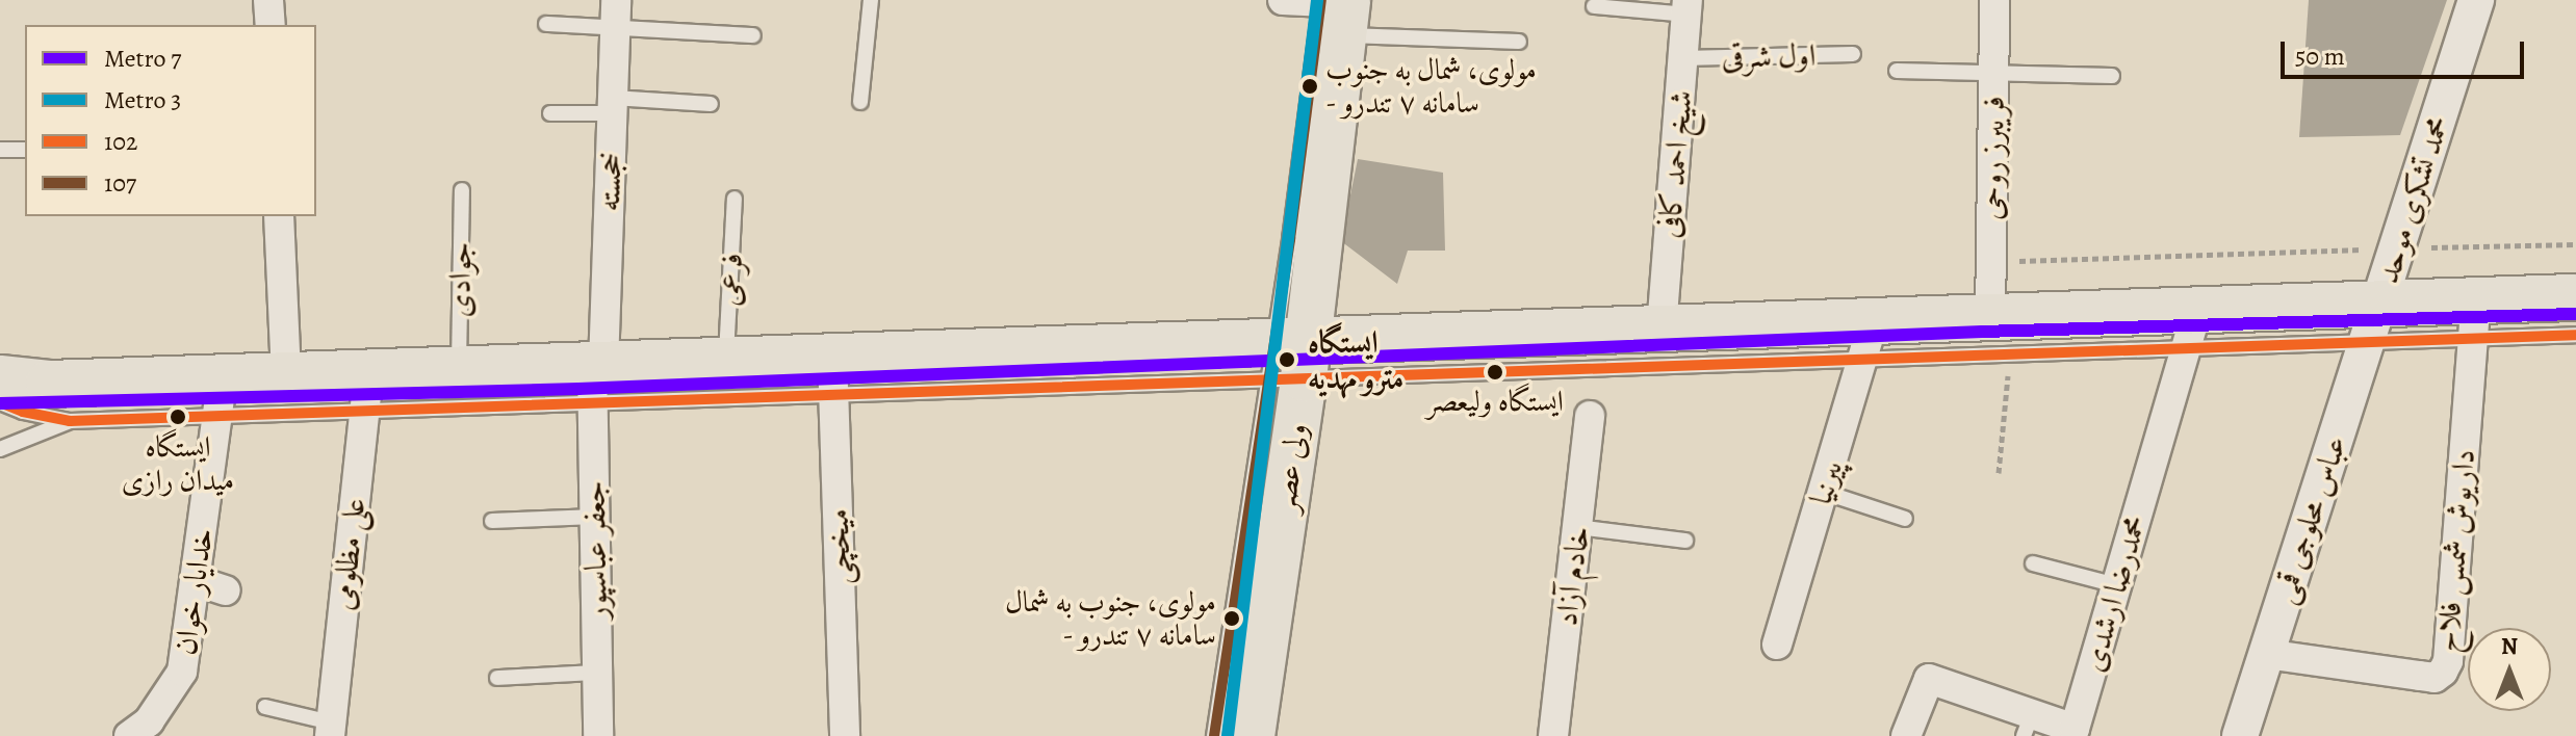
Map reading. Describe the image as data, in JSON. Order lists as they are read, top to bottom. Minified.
{"streets":{"main road":["ولی عصر"],"street":["فریبرز روحی","شیخ احمد کافی","خجسته","محمد تشکری موحد","پیرنیا","عباس محلوجی قمی","میخچی","جعفر عباسپور","داریوش شمس فلاح","علی مظلومی","خادم آزاد","خدایار خوان","محمدرضا ارشدی"],"lane":["اول شرقی","جوادی","فرعی"]},"crossings":[["اول شرقی","شیخ احمد کافی"],["خجسته","جعفر عباسپور"],["محمد تشکری موحد","عباس محلوجی قمی"],["عباس محلوجی قمی","داریوش شمس فلاح"]],"places":["مولوی، شمال به جنوب - سامانه ۷ تندرو","ایستگاه مترو مهدیه","ایستگاه ولیعصر","ایستگاه میدان رازی","مولوی، جنوب به شمال - سامانه ۷ تندرو"],"lines":["metro line 3","transit line 107","metro line 7","transit line 102"],"legend":["Metro 7","Metro 3","102","107"],"scale_bar":"50 m","north":"top"}
